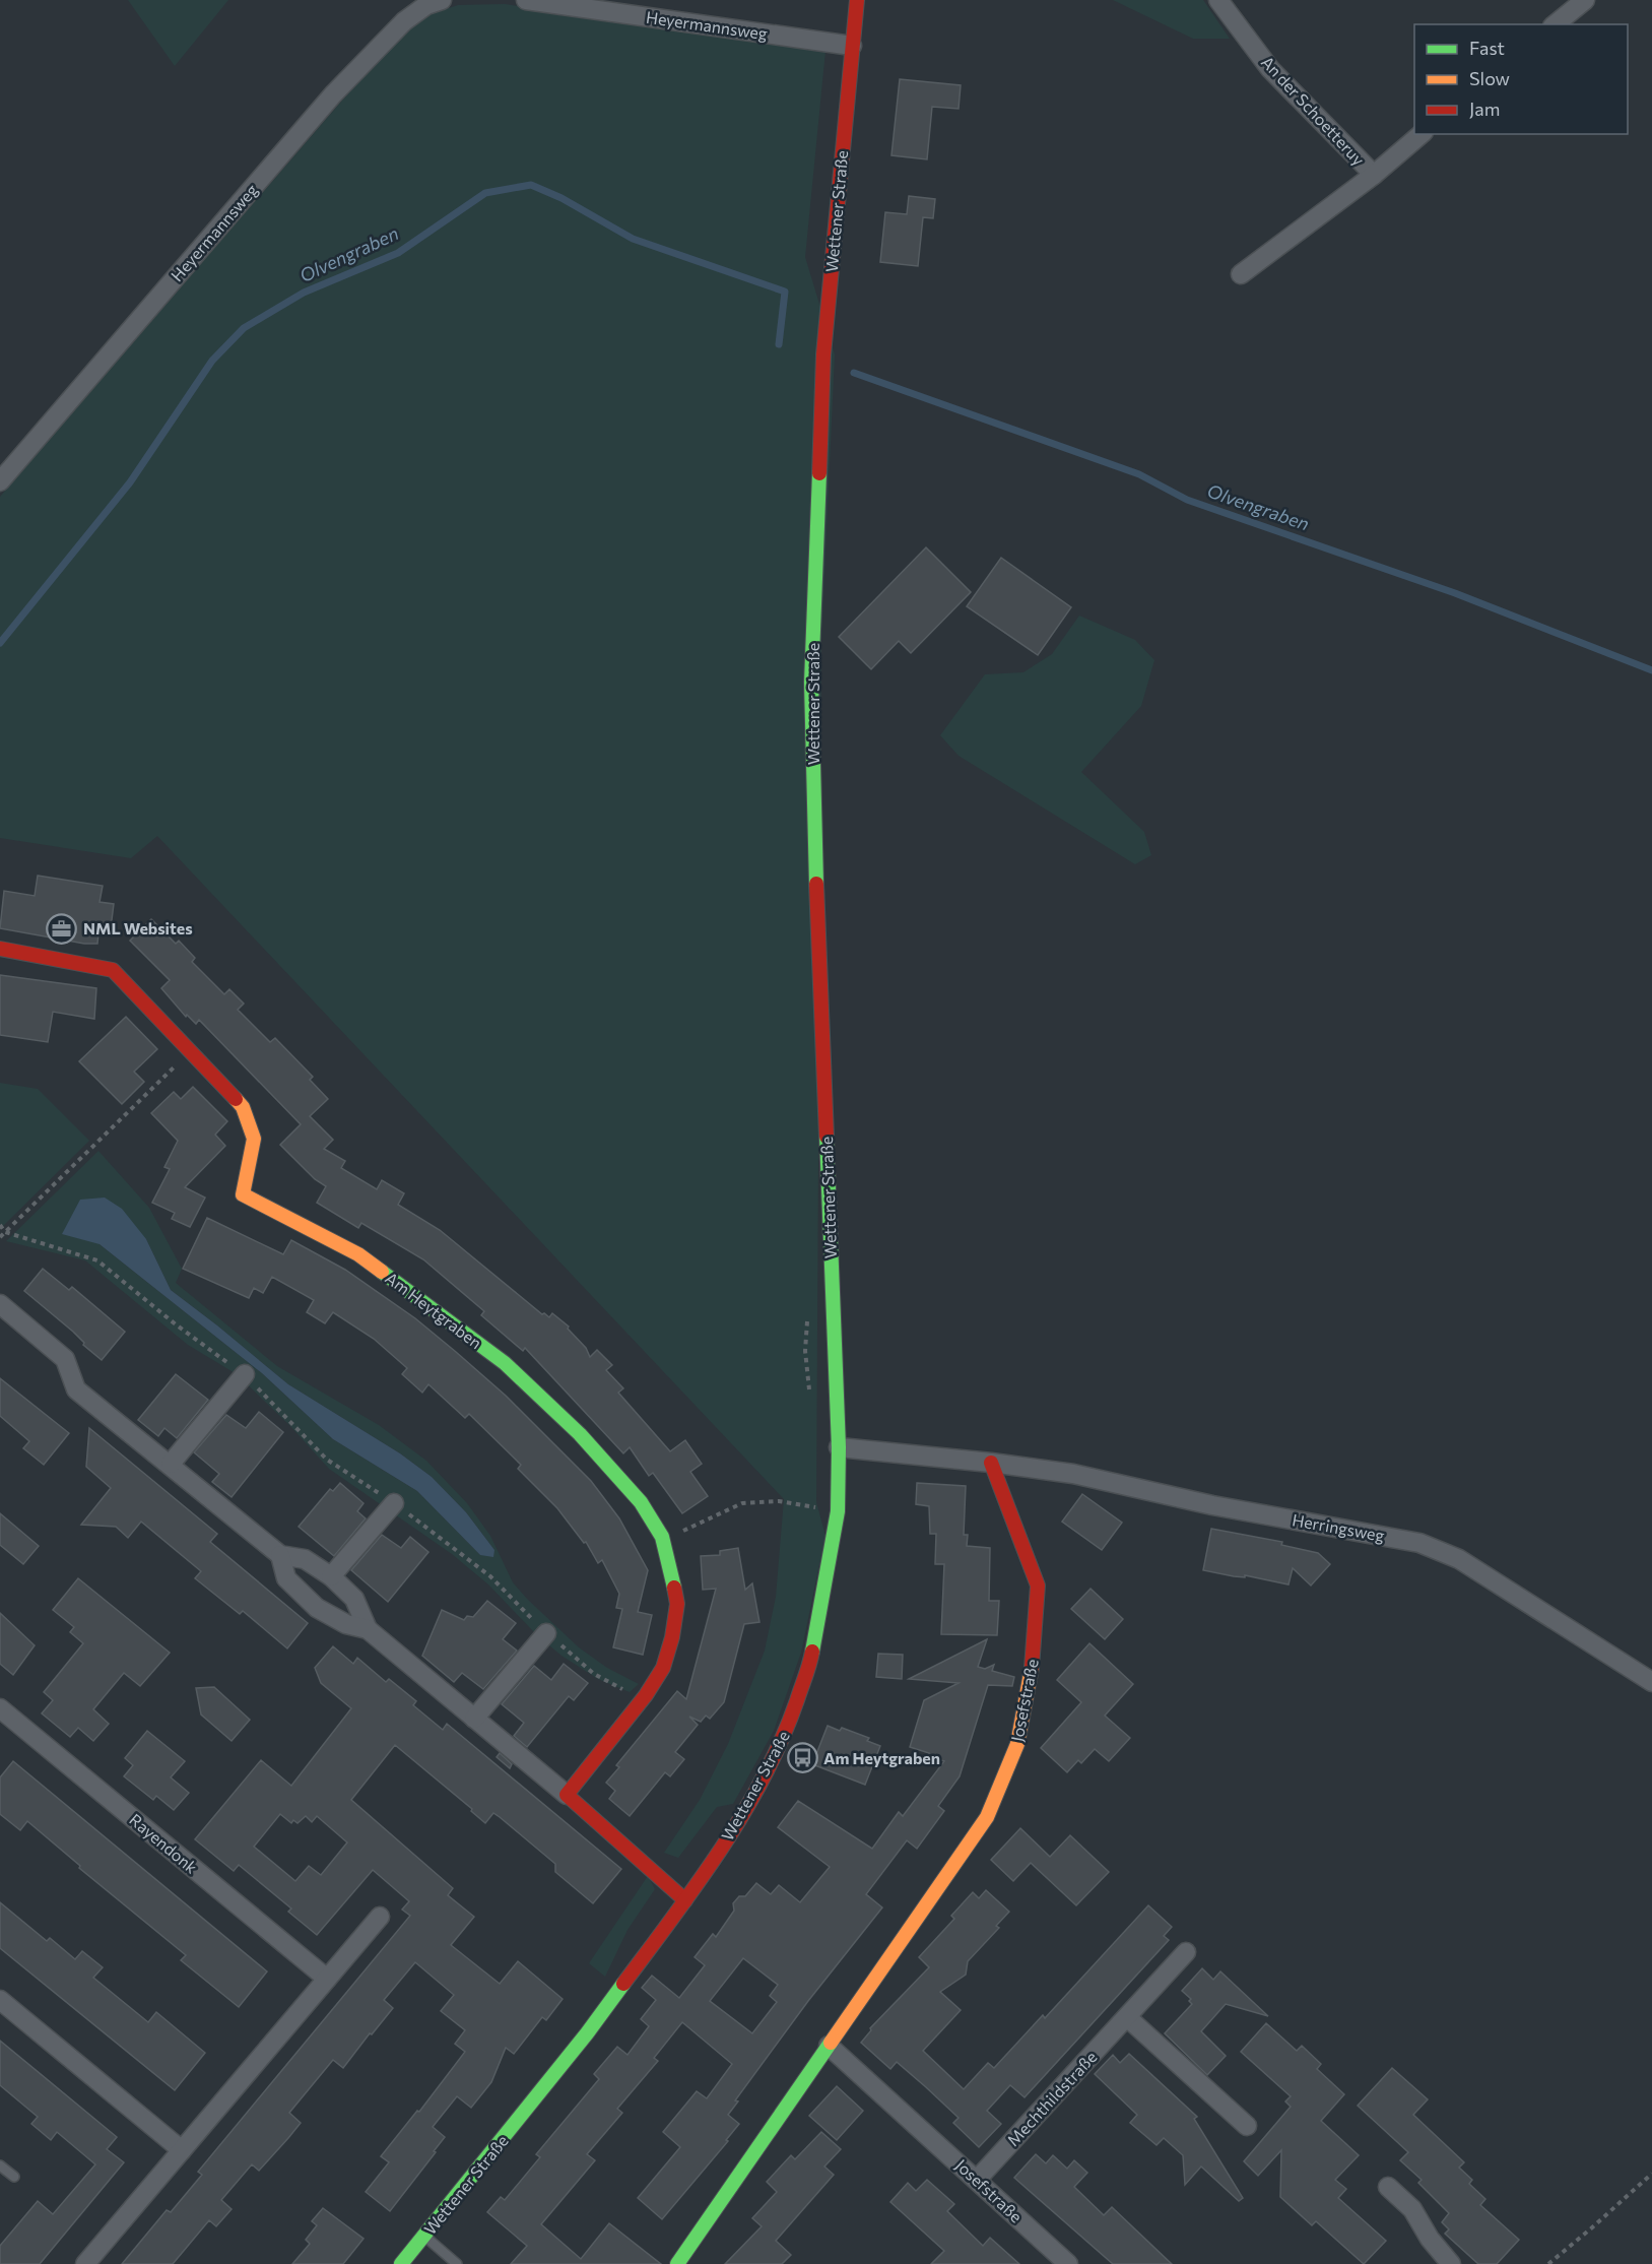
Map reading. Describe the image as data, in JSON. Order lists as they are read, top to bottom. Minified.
{"streets":{"street":["Heyermannsweg","An der Schoetteruy","Wettener Straße","Am Heytgraben","Herringsweg","Josefstraße","Rayendonk","Mechthildstraße"]},"crossings":[["Heyermannsweg","Wettener Straße"],["Herringsweg","Josefstraße"],["Josefstraße","Mechthildstraße"]],"water":["Olvengraben"],"places":{"office":["NML Websites"],"bus stop":["Am Heytgraben"]},"legend":["Fast","Slow","Jam"]}
